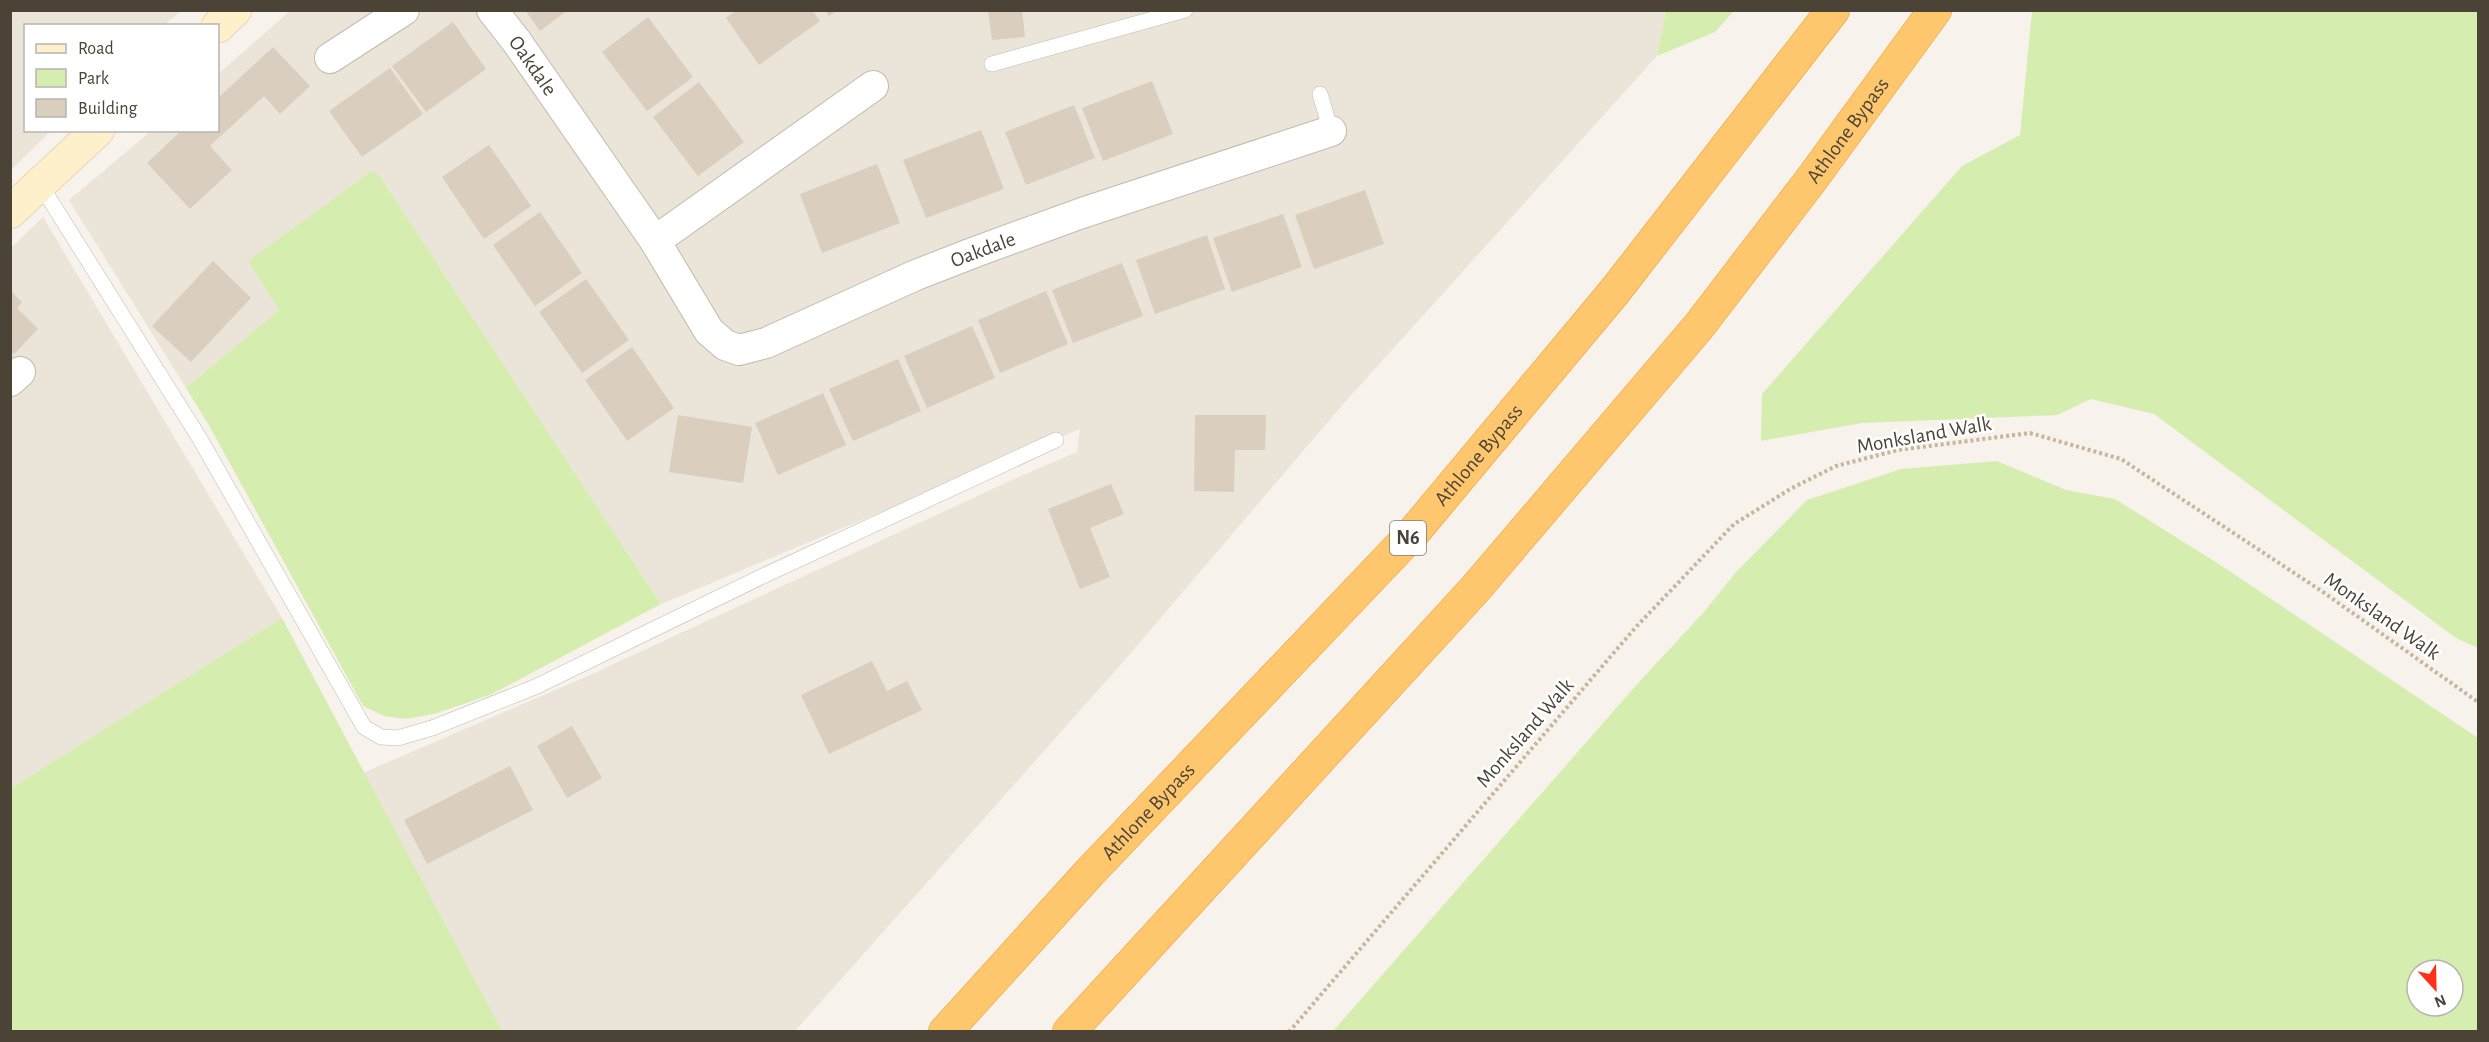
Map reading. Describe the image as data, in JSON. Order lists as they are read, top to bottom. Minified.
{"streets":{"highway":["Athlone Bypass","N6"],"street":["Oakdale"],"path":["Monksland Walk"]},"legend":["Road","Park","Building"],"north":"bottom"}
